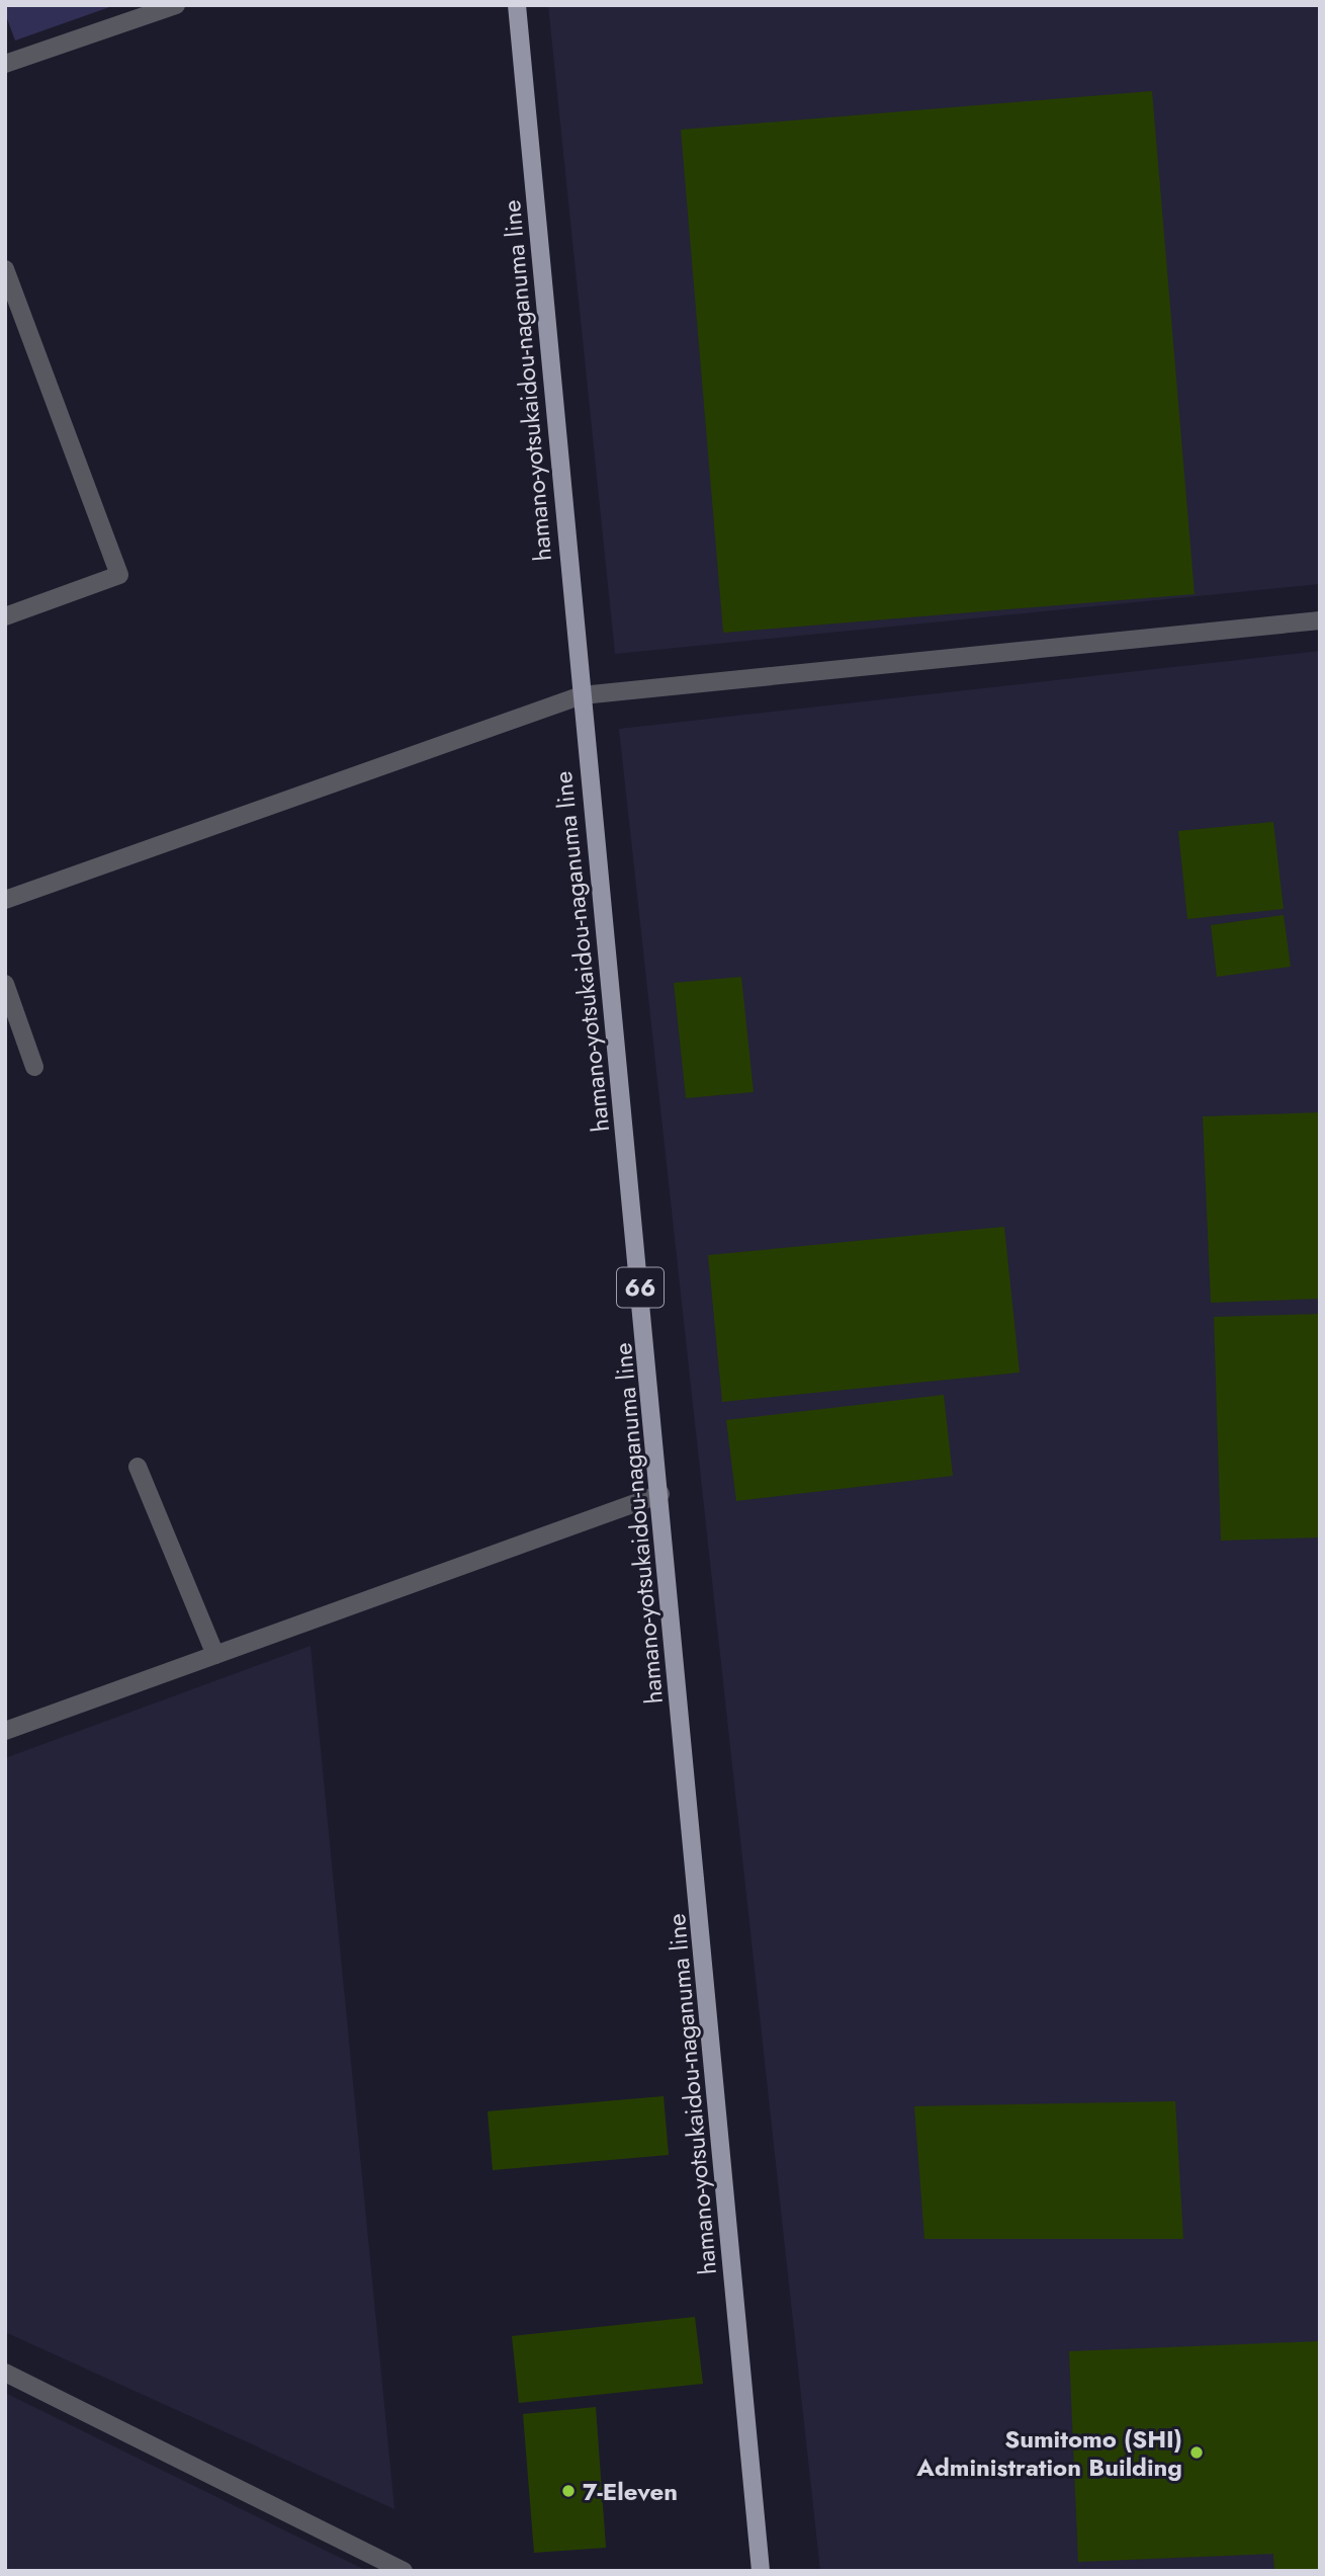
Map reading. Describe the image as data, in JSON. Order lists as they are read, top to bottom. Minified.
{"streets":{"main road":["hamano-yotsukaidou-naganuma line","66"]},"places":["Sumitomo (SHI) Administration Building","7-Eleven"]}
